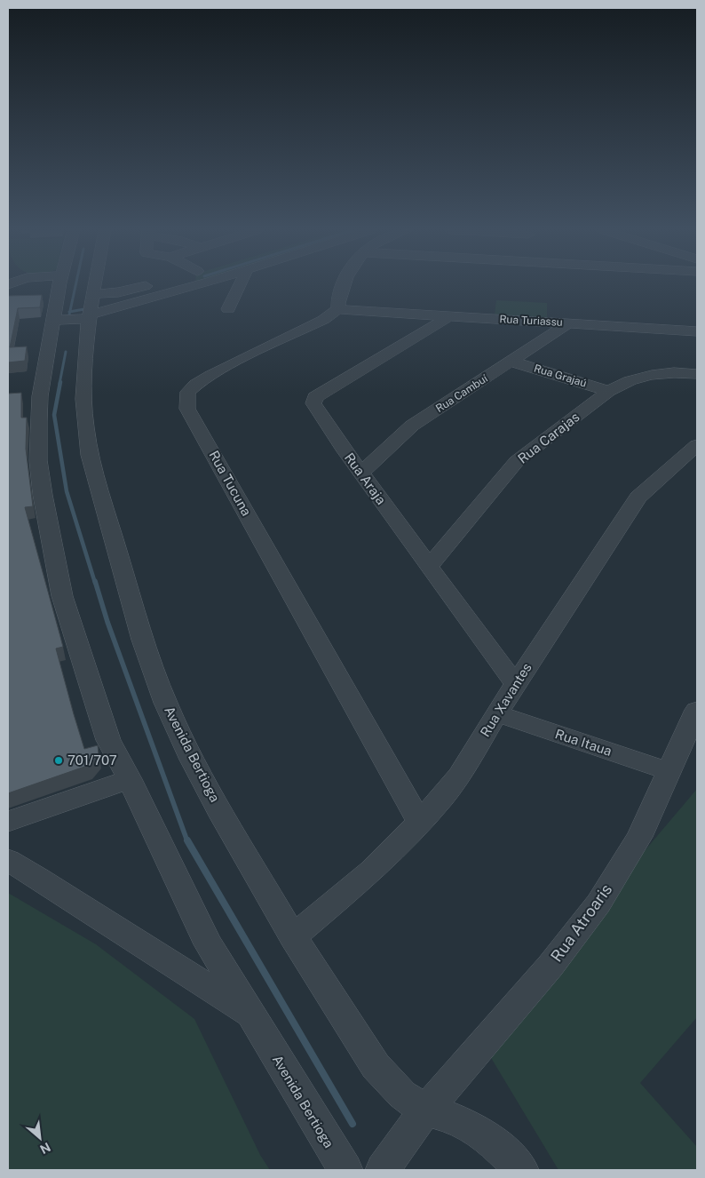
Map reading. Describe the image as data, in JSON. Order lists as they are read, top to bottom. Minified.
{"streets":{"street":["Rua Turiassu","Rua Grajaú","Rua Cambuí","Rua Carajas","Rua Araja","Rua Tucuna","Rua Xavantes","Rua Itaua","Avenida Bertioga","Rua Atroaris"]},"crossings":[["Rua Turiassu","Rua Cambuí"],["Rua Turiassu","Rua Araja"],["Rua Turiassu","Rua Tucuna"],["Rua Grajaú","Rua Cambuí"],["Rua Grajaú","Rua Carajas"],["Rua Cambuí","Rua Araja"],["Rua Carajas","Rua Araja"],["Rua Araja","Rua Xavantes"],["Rua Tucuna","Rua Xavantes"],["Rua Xavantes","Rua Itaua"],["Rua Xavantes","Avenida Bertioga"],["Rua Itaua","Rua Atroaris"],["Avenida Bertioga","Rua Atroaris"]],"places":["701/707"],"north":"bottom right"}
